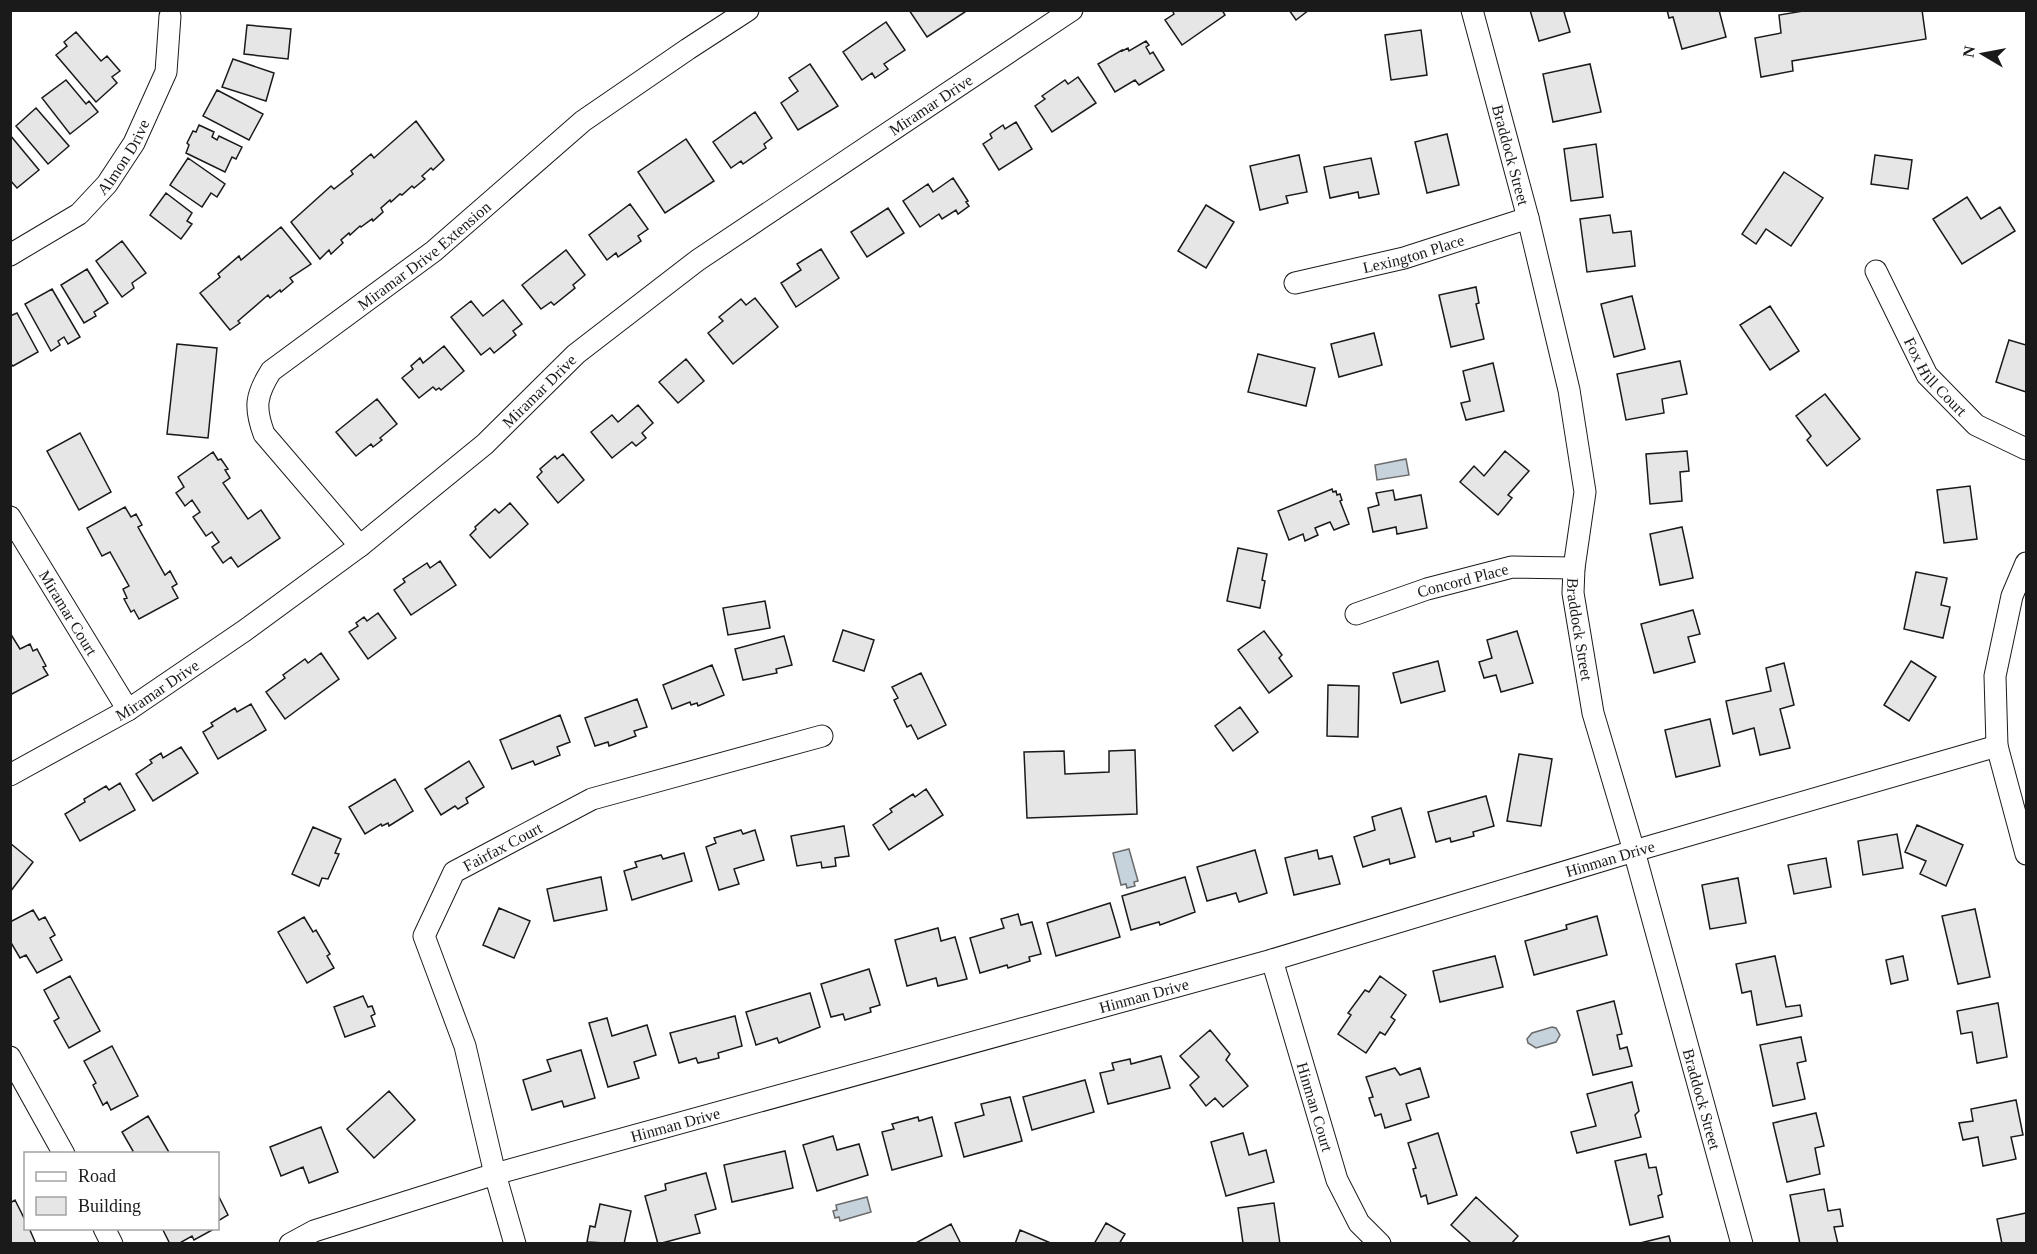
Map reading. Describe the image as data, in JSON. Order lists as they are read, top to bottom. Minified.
{"streets":{"street":["Miramar Drive","Braddock Street","Almon Drive","Lexington Place","Miramar Drive Extension","Fox Hill Court","Concord Place","Miramar Court","Fairfax Court","Hinman Drive","Hinman Court"]},"crossings":[["Miramar Drive","Miramar Drive Extension"],["Miramar Drive","Miramar Court"],["Braddock Street","Lexington Place"],["Braddock Street","Concord Place"],["Braddock Street","Hinman Drive"],["Fairfax Court","Hinman Drive"],["Hinman Drive","Hinman Court"]],"legend":["Road","Building"],"north":"left"}
